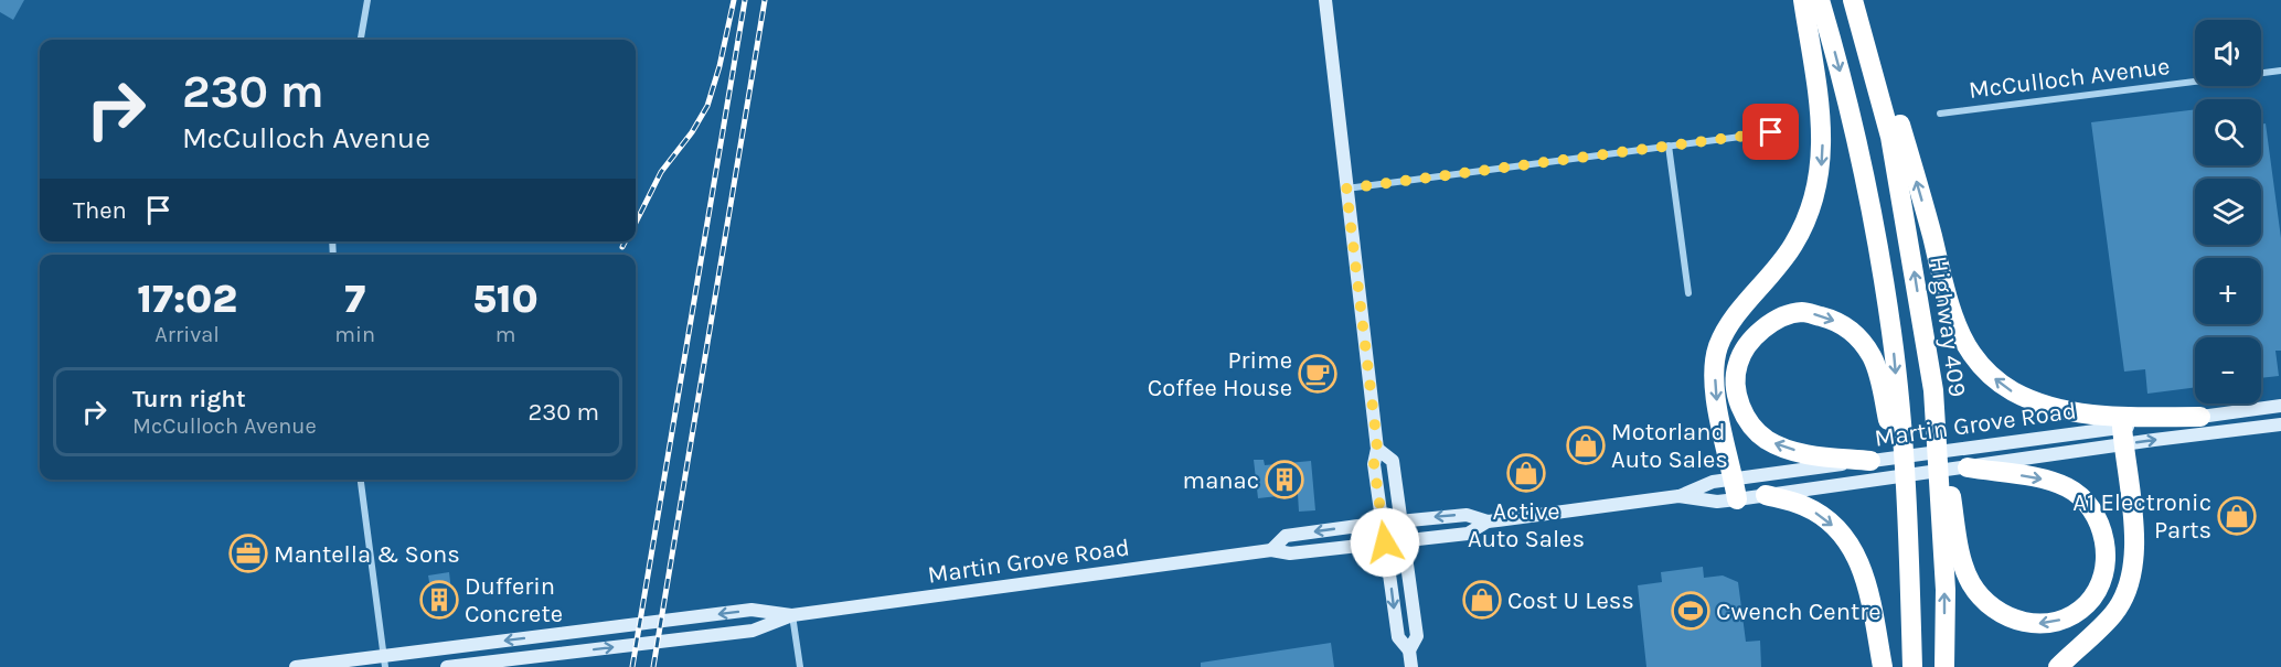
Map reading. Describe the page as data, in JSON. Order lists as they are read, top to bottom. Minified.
{"streets":{"highway":["Highway 409"],"main road":["Martin Grove Road"],"street":["McCulloch Avenue"]},"places":{"cafe":["Prime Coffee House"],"shop":["Motorland Auto Sales","Active Auto Sales","A1 Electronic Parts","Cost U Less"],"building":["manac","Dufferin Concrete"],"office":["Mantella & Sons"],"sports":["Cwench Centre"]},"page":{"map_buttons":["+","−"],"turn":["230 m","McCulloch Avenue"],"then":"Then","eta":["17:02","Arrival","7","min","510","m"],"list":[{"name":"Turn right","note":"McCulloch Avenue","value":"230 m"}]}}
